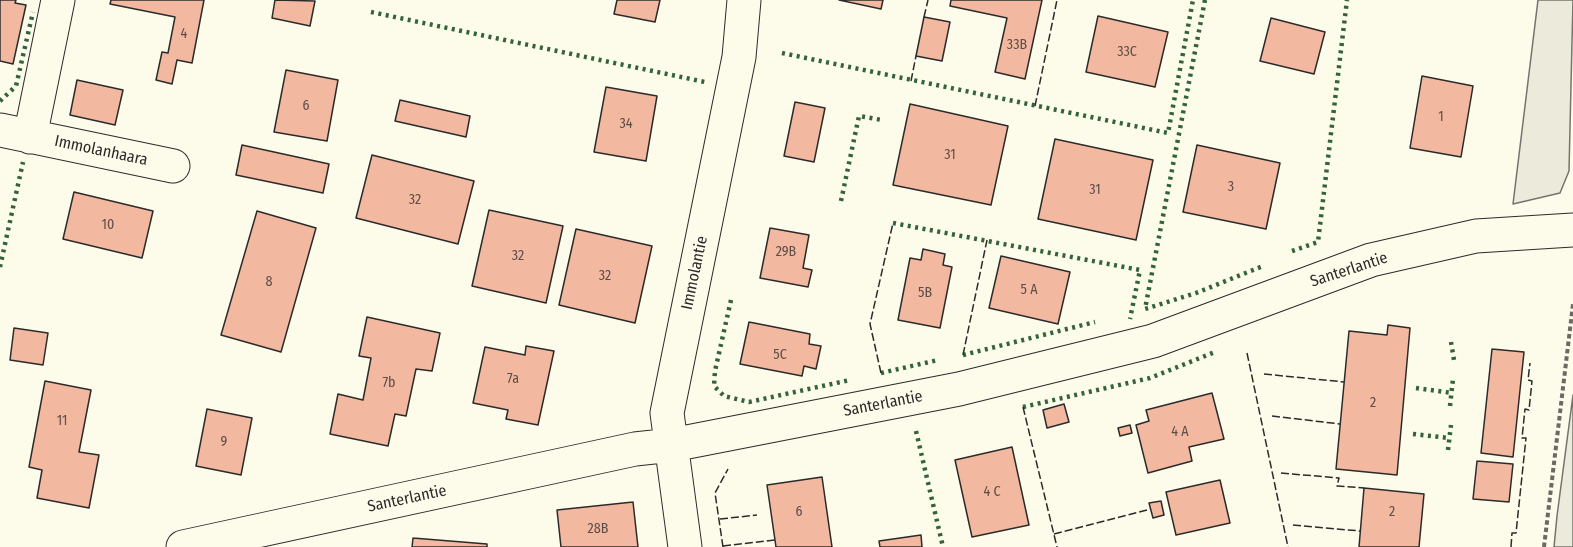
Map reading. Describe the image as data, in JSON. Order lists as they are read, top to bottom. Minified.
{"streets":{"street":["Immolanhaara","Santerlantie","Immolantie"]},"crossings":[["Santerlantie","Immolantie"]],"house_numbers":["4","33B","33C","6","1","34","31","3","31","32","10","29B","32","32","8","5 A","5B","5C","7a","7b","2","11","4 A","9","4 C","6","2","28B"]}
